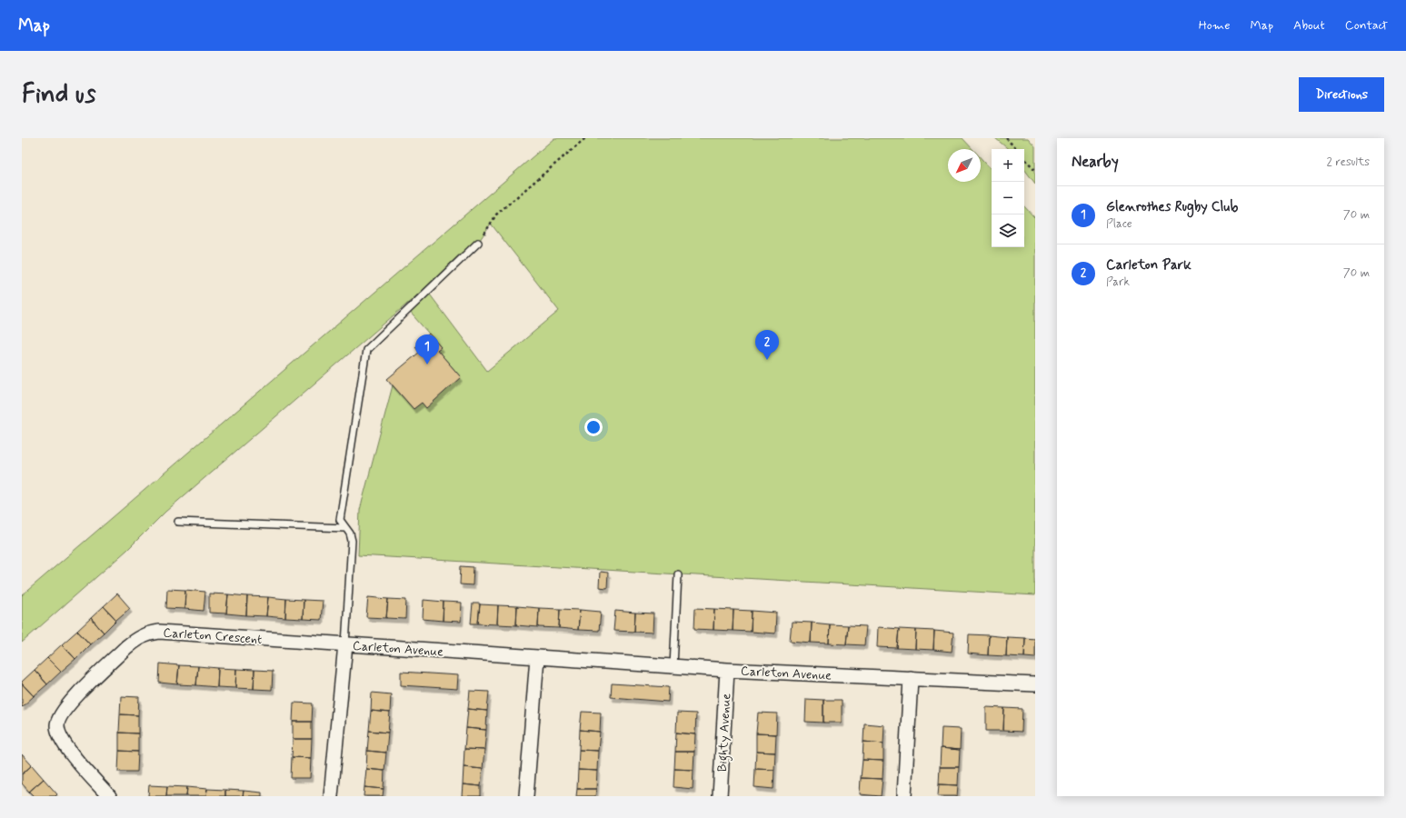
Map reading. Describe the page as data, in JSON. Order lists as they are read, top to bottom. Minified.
{"streets":{"street":["Carleton Crescent","Carleton Avenue","Bighty Avenue"]},"crossings":[["Carleton Crescent","Carleton Avenue"],["Carleton Avenue","Bighty Avenue"]],"north":"bottom left","page":{"header":"Map","nav":["Home","Map","About","Contact"],"buttons":"Directions","title":"Find us","heading":["Nearby","2 results"],"map_buttons":["+","−"],"list":[{"mark":"1","name":"Glenrothes Rugby Club","note":"Place","value":"70 m"},{"mark":"2","name":"Carleton Park","note":"Park","value":"70 m"}],"pins":["2","1"]}}
